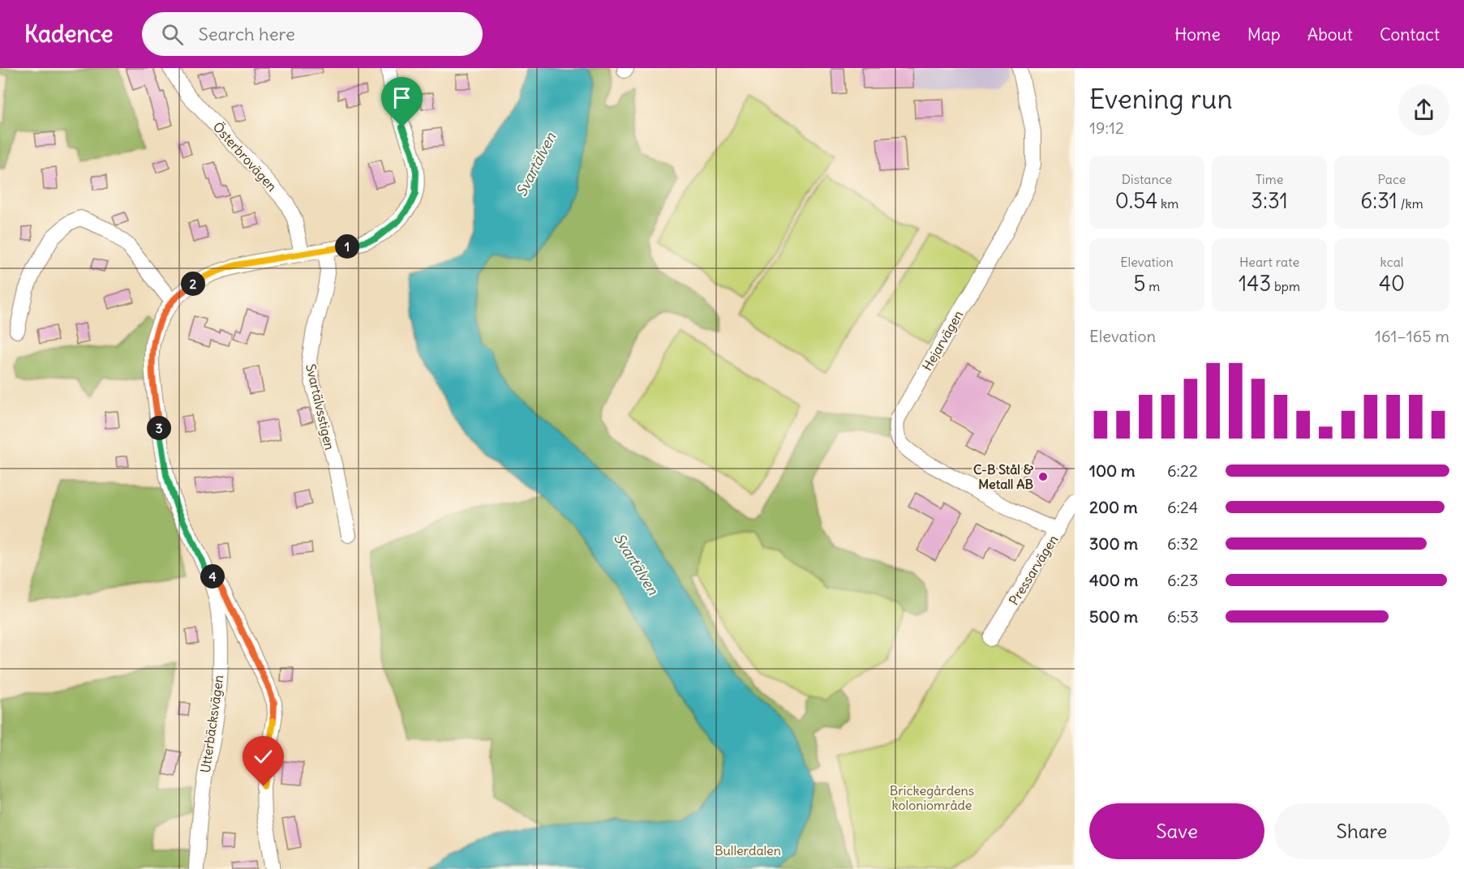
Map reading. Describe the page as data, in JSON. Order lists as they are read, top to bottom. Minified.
{"streets":{"street":["Österbrovägen","Hejarvägen","Svartälvsstigen","Pressarvägen","Utterbäcksvägen"]},"crossings":[["Österbrovägen","Utterbäcksvägen"],["Hejarvägen","Pressarvägen"],["Svartälvsstigen","Utterbäcksvägen"]],"water":["Svartälven"],"parks":["Brickegårdens koloniområde","Bullerdalen"],"places":["C-B Stål & Metall AB"],"page":{"header":"Kadence","search":"Search here","nav":["Home","Map","About","Contact"],"heading":["Evening run","19:12"],"stats":[["Distance","0.54 km"],["Time","3:31"],["Pace","6:31 /km"],["Elevation","5 m"],["Heart rate","143 bpm"],["kcal","40"]],"pins":["1","2","3","4"],"chart":["Elevation","161–165 m"],"list":[{"name":"100 m","note":"6:22"},{"name":"200 m","note":"6:24"},{"name":"300 m","note":"6:32"},{"name":"400 m","note":"6:23"},{"name":"500 m","note":"6:53"}],"buttons":["Save","Share"]}}
